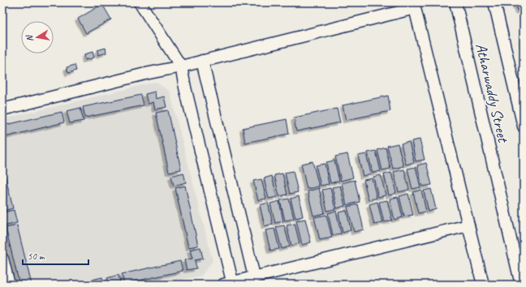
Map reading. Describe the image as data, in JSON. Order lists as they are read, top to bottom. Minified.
{"streets":{"street":["Atharwaddy Street"]},"scale_bar":"50 m","north":"left"}
